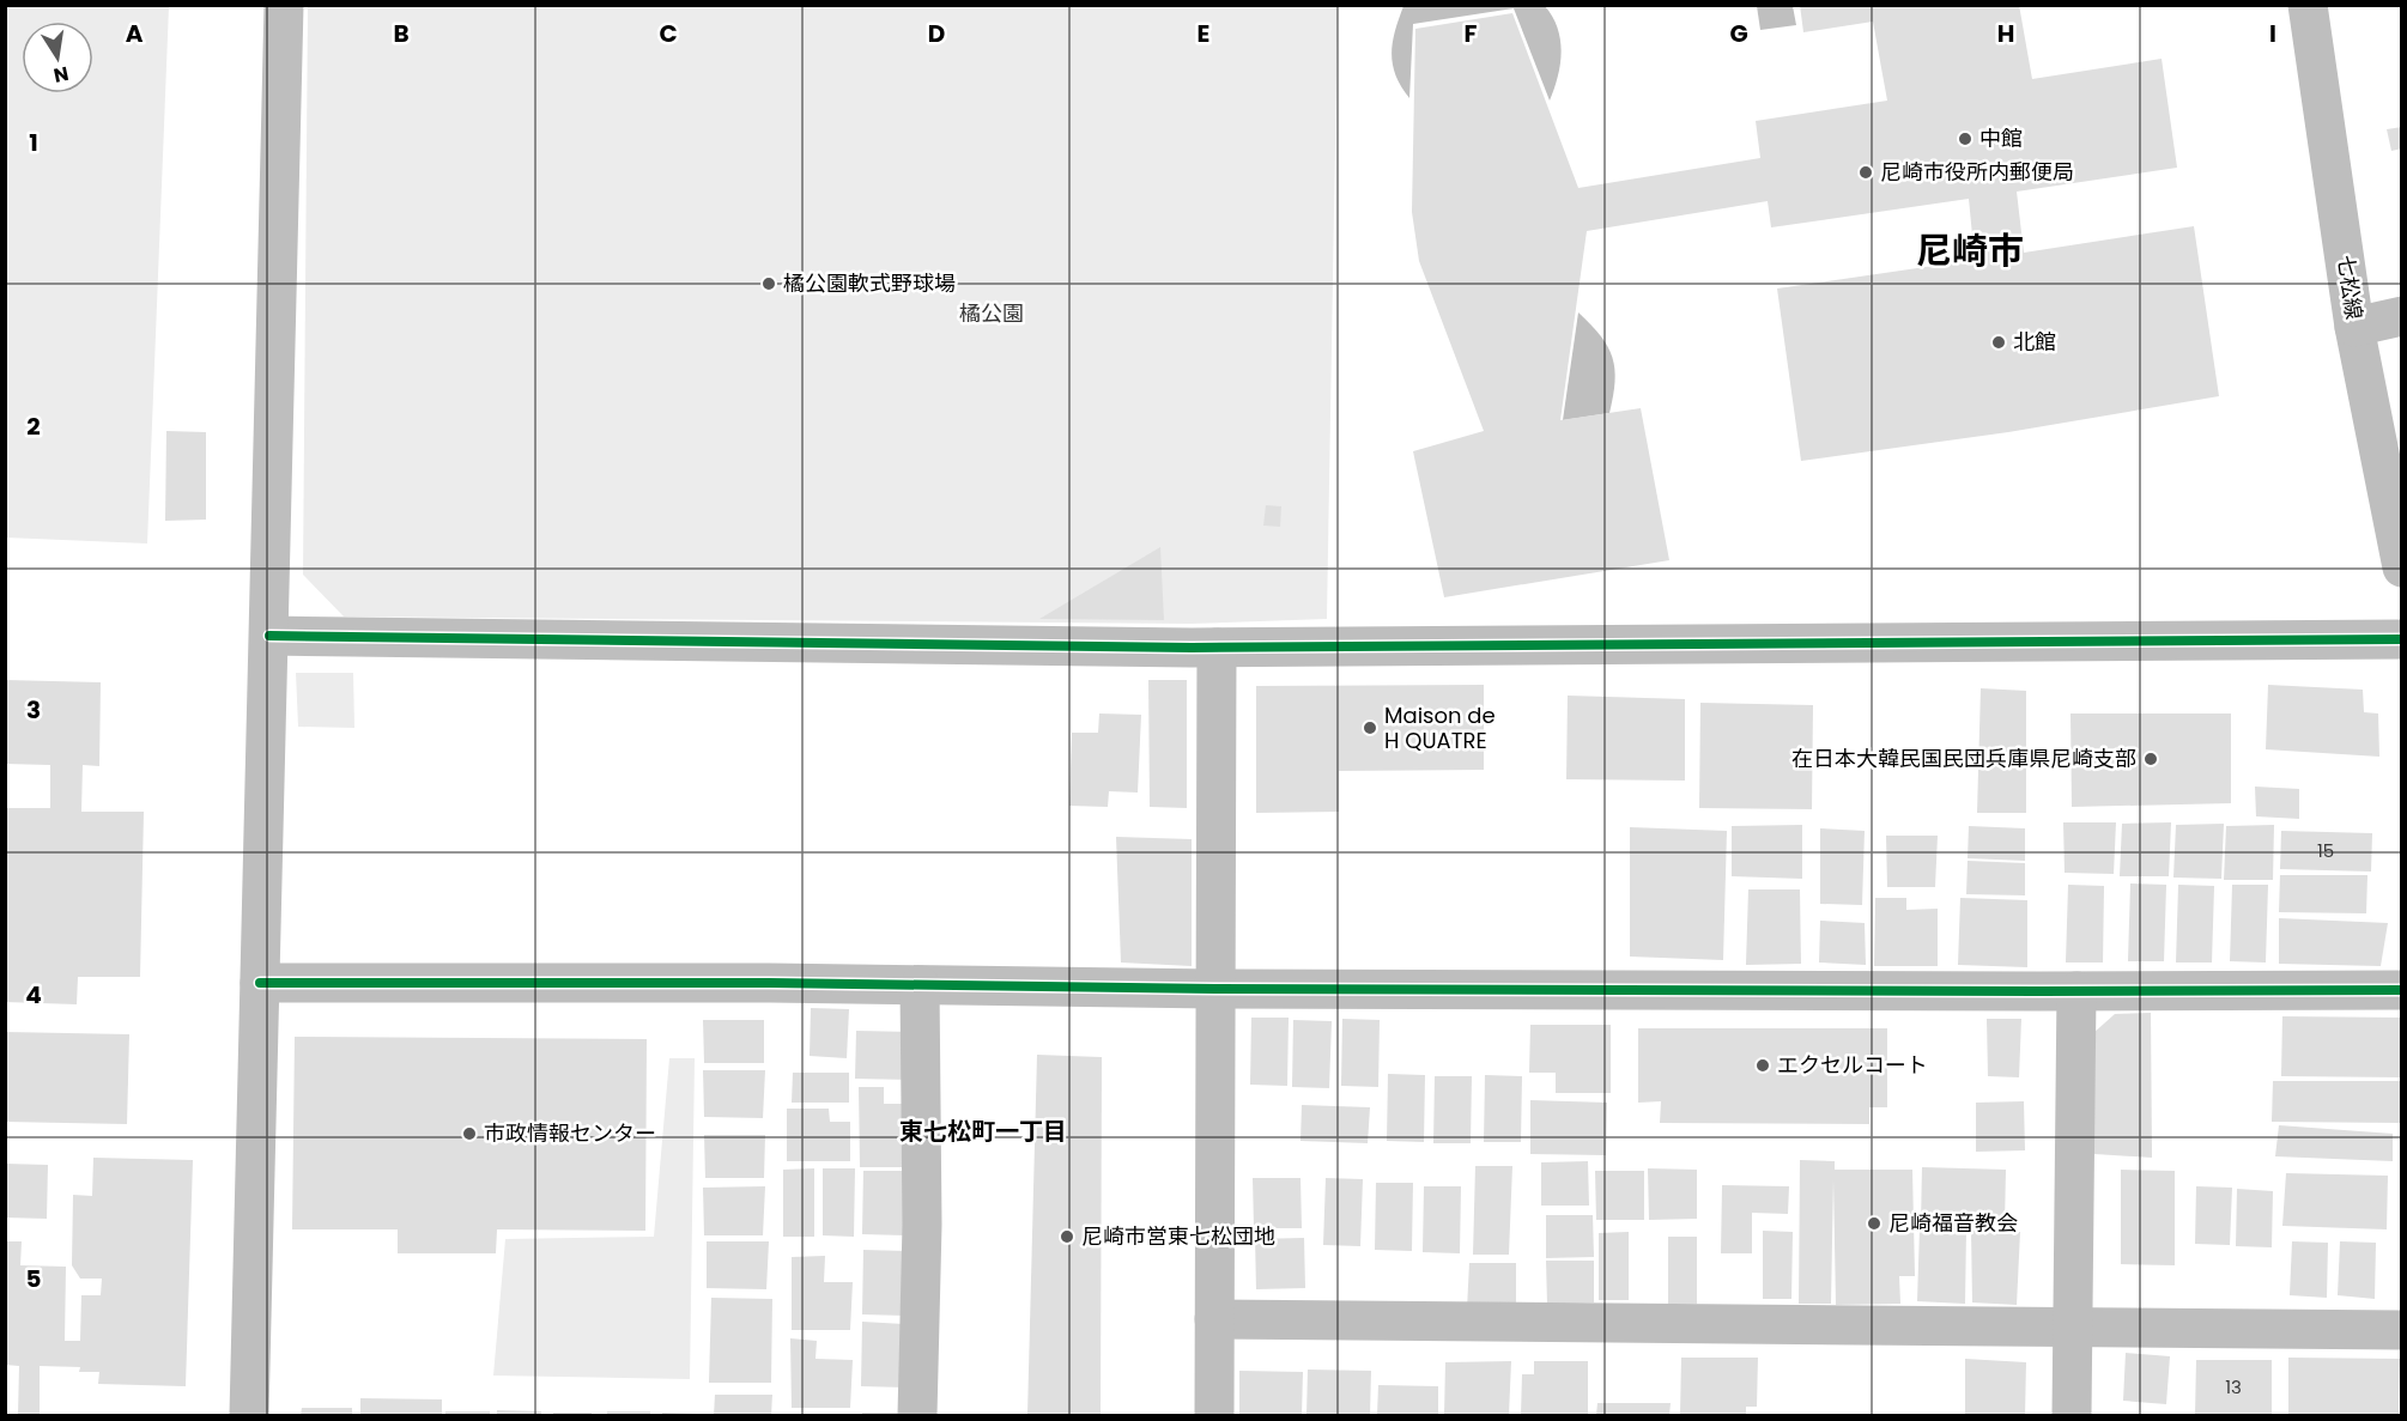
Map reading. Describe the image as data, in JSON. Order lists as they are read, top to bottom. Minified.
{"streets":{"street":["七松線"]},"districts":["尼崎市","東七松町一丁目"],"parks":["橘公園"],"places":["中館","尼崎市役所内郵便局","橘公園軟式野球場","北館","Maison de H QUATRE","在日本大韓民国民団兵庫県尼崎支部","エクセルコート","市政情報センター","尼崎福音教会","尼崎市営東七松団地"],"house_numbers":["15","13"],"north":"bottom","grid":{"columns":["A","B","C","D","E","F","G","H","I"],"rows":["1","2","3","4","5"]}}
